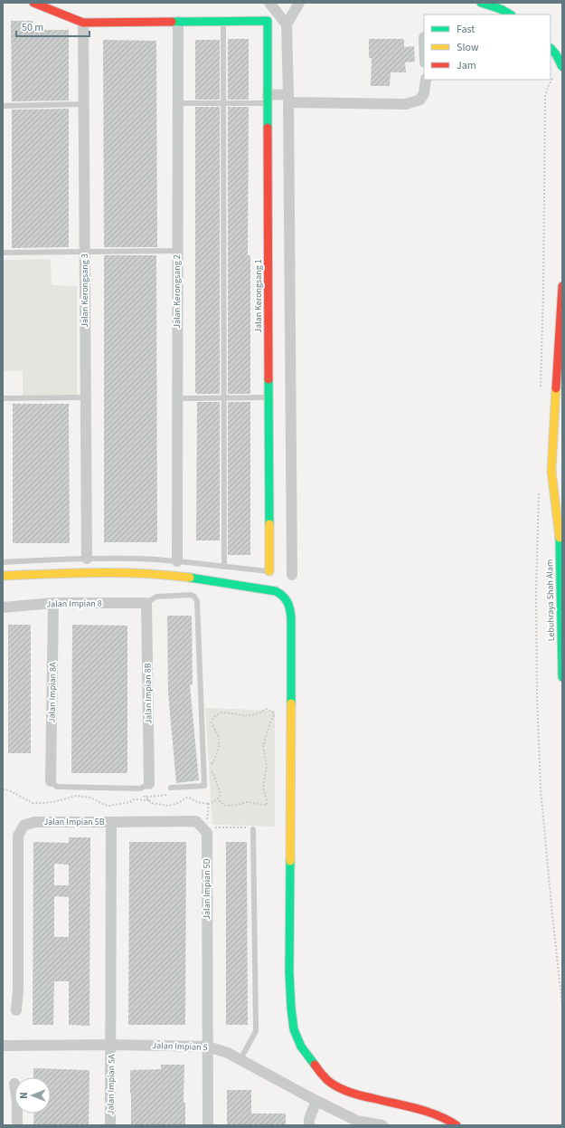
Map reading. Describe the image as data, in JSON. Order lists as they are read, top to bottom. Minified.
{"streets":{"main road":["Jalan Kerongsang 1","Lebuhraya Shah Alam"],"street":["Jalan Kerongsang 3","Jalan Kerongsang 2","Jalan Impian 8","Jalan Impian 8A","Jalan Impian 8B","Jalan Impian 5B","Jalan Impian 5D","Jalan Impian 5","Jalan Impian 5A"]},"crossings":[["Jalan Impian 8","Jalan Impian 8A"],["Jalan Impian 8","Jalan Impian 8B"],["Jalan Impian 5B","Jalan Impian 5"],["Jalan Impian 5B","Jalan Impian 5A"],["Jalan Impian 5D","Jalan Impian 5"],["Jalan Impian 5","Jalan Impian 5A"]],"legend":["Fast","Slow","Jam"],"scale_bar":"50 m","north":"left"}
